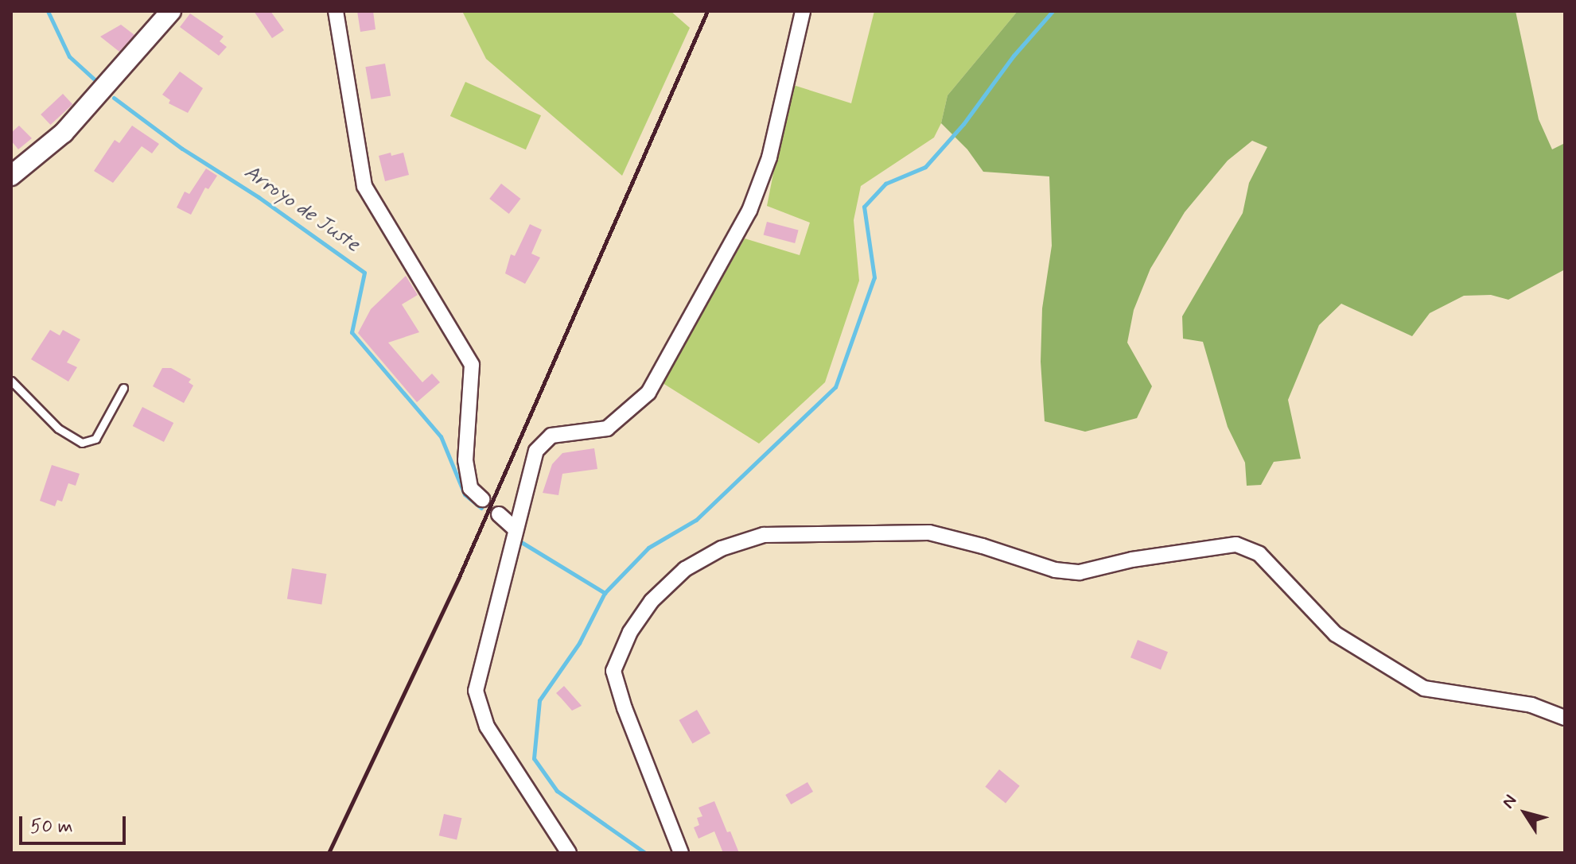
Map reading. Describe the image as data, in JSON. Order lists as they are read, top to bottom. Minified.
{"water":["Arroyo de Juste"],"scale_bar":"50 m","north":"top left"}
